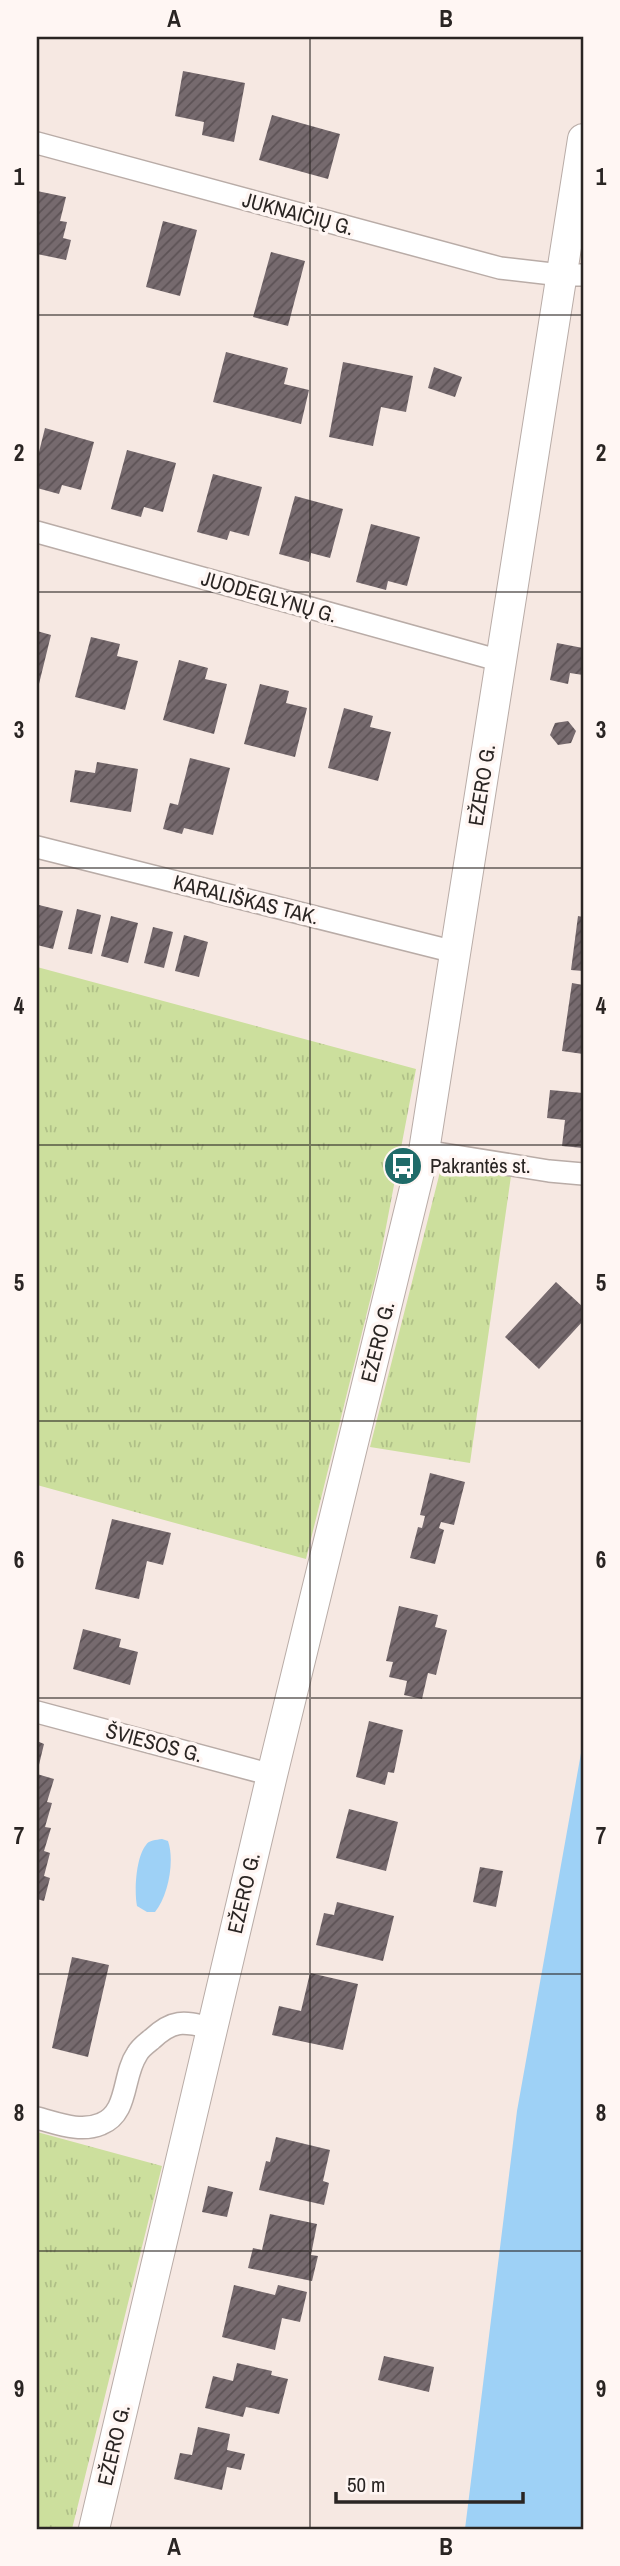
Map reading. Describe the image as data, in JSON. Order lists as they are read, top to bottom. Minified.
{"streets":{"main road":["EŽERO G."],"street":["JUKNAIČIŲ G.","JUODEGLYNŲ G.","KARALIŠKAS TAK.","ŠVIESOS G."]},"crossings":[["JUKNAIČIŲ G.","EŽERO G."],["JUODEGLYNŲ G.","EŽERO G."],["EŽERO G.","KARALIŠKAS TAK."],["EŽERO G.","ŠVIESOS G."]],"places":{"bus stop":["Pakrantės st."]},"scale_bar":"50 m","grid":{"columns":["A","B"],"rows":["1","2","3","4","5","6","7","8","9"]}}
